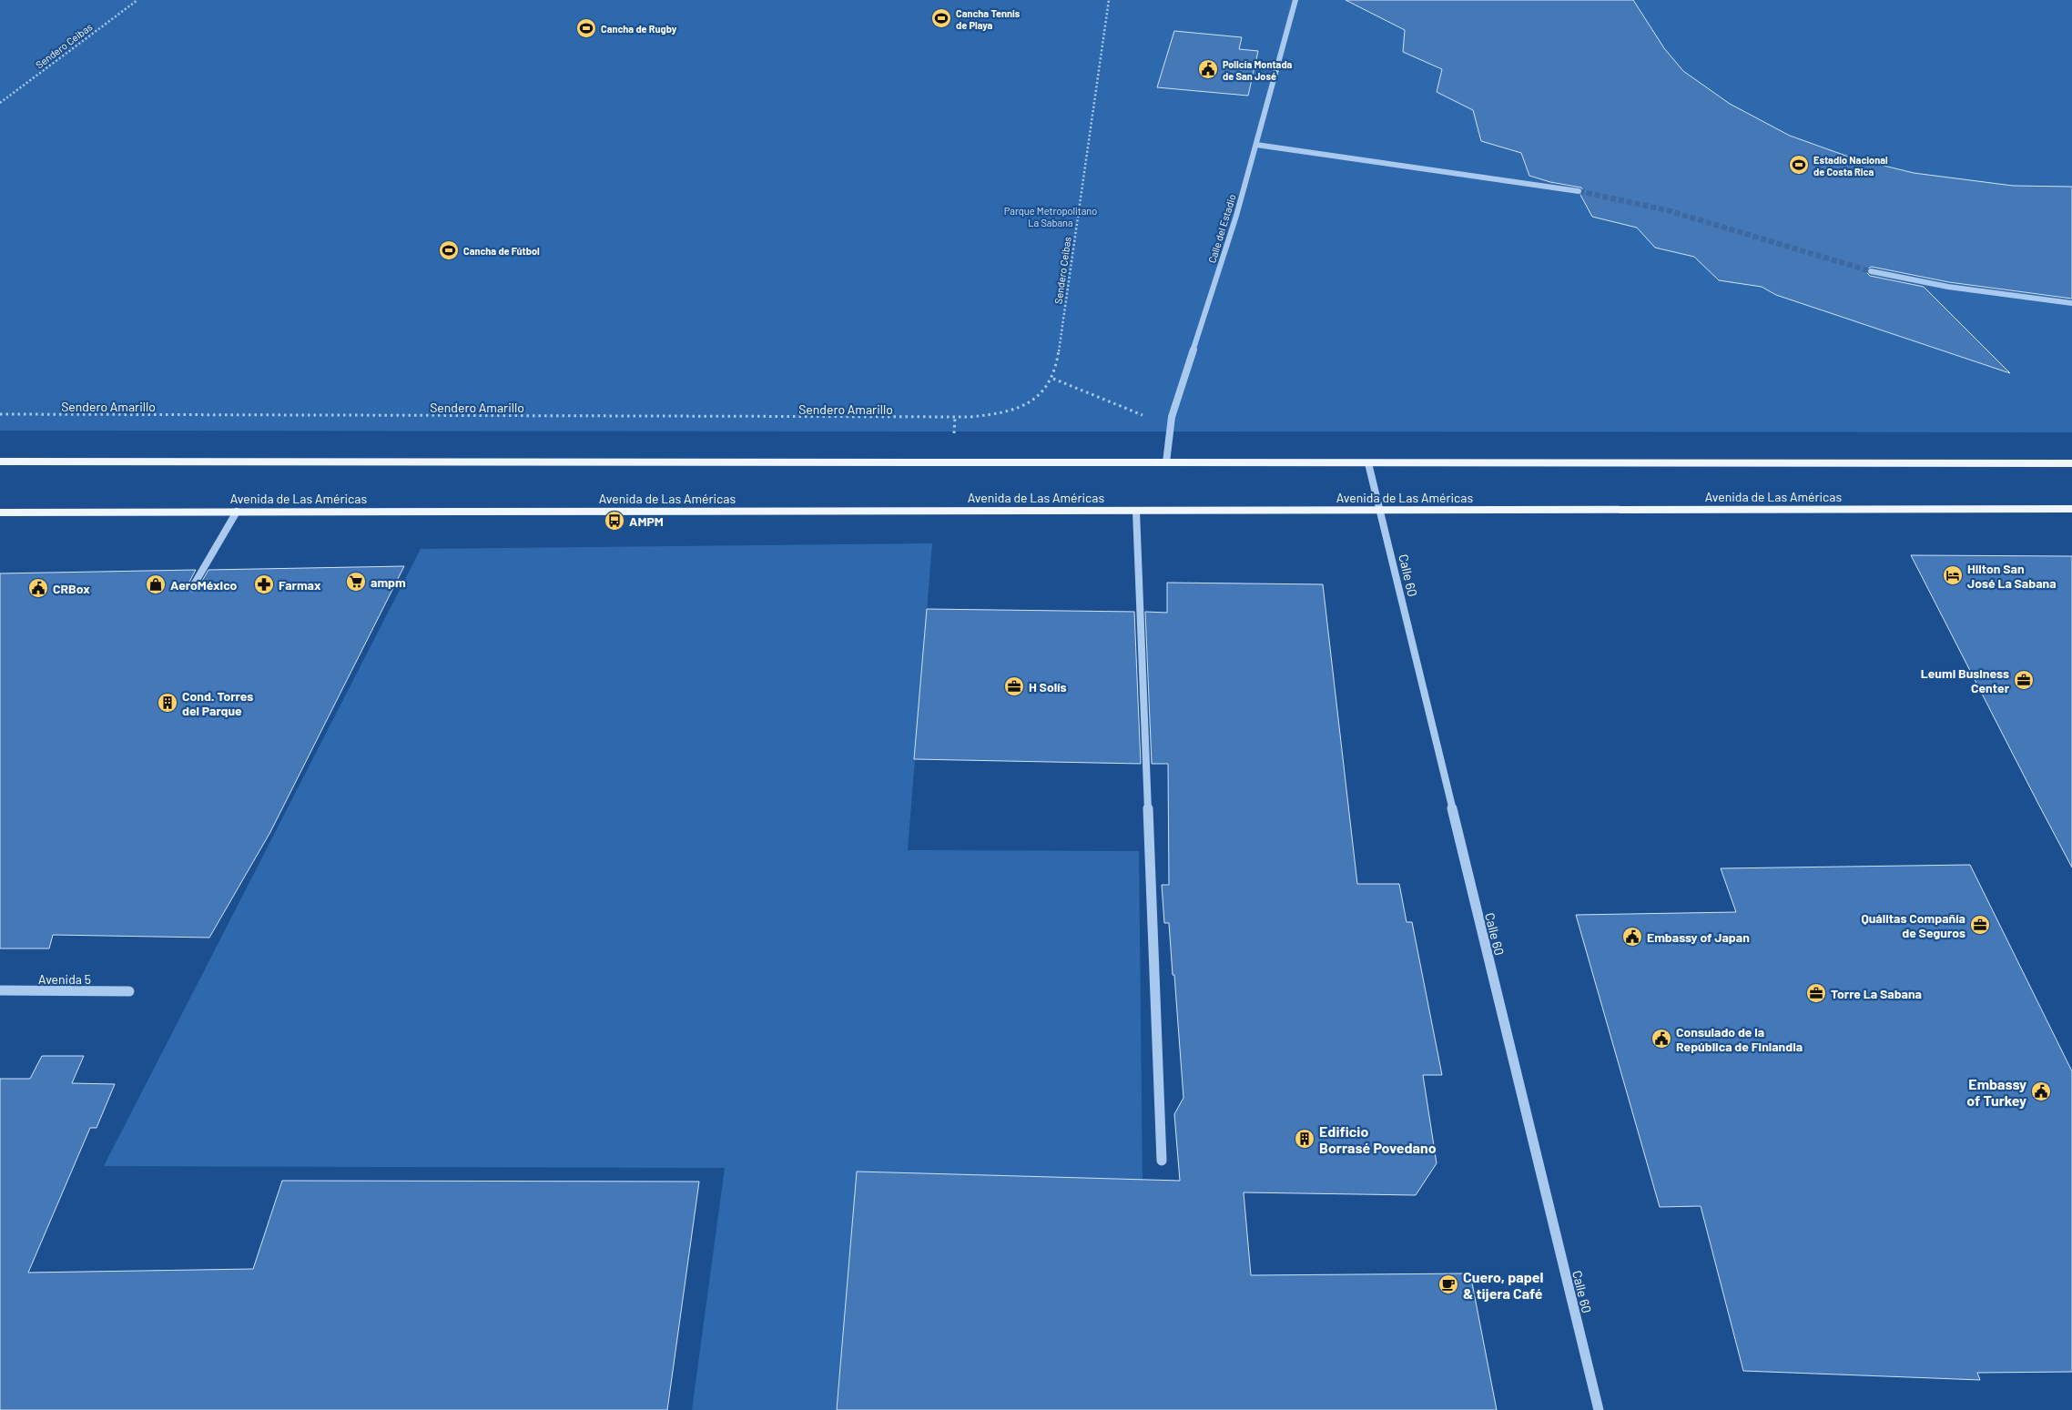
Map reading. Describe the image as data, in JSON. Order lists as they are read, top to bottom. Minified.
{"streets":{"main road":["Avenida de Las Américas"],"street":["Calle 60","Avenida 5"],"lane":["Calle del Estadio"],"path":["Sendero Ceibas","Sendero Amarillo"]},"crossings":[["Sendero Ceibas","Sendero Amarillo"],["Avenida de Las Américas","Calle 60"]],"parks":["Parque Metropolitano La Sabana"],"places":{"sports":["Cancha Tennis de Playa","Cancha de Rugby","Estadio Nacional de Costa Rica","Cancha de Fútbol"],"public building":["Policía Montada de San José","CRBox","Embassy of Japan","Consulado de la República de Finlandia","Embassy of Turkey"],"bus stop":["AMPM"],"hotel":["Hilton San José La Sabana"],"supermarket":["ampm"],"shop":["AeroMéxico"],"pharmacy":["Farmax"],"office":["Leumi Business Center","H Solís","Quálitas Compañía de Seguros","Torre La Sabana"],"building":["Cond. Torres del Parque","Edificio Borrasé Povedano"],"cafe":["Cuero, papel & tijera Café"]}}
